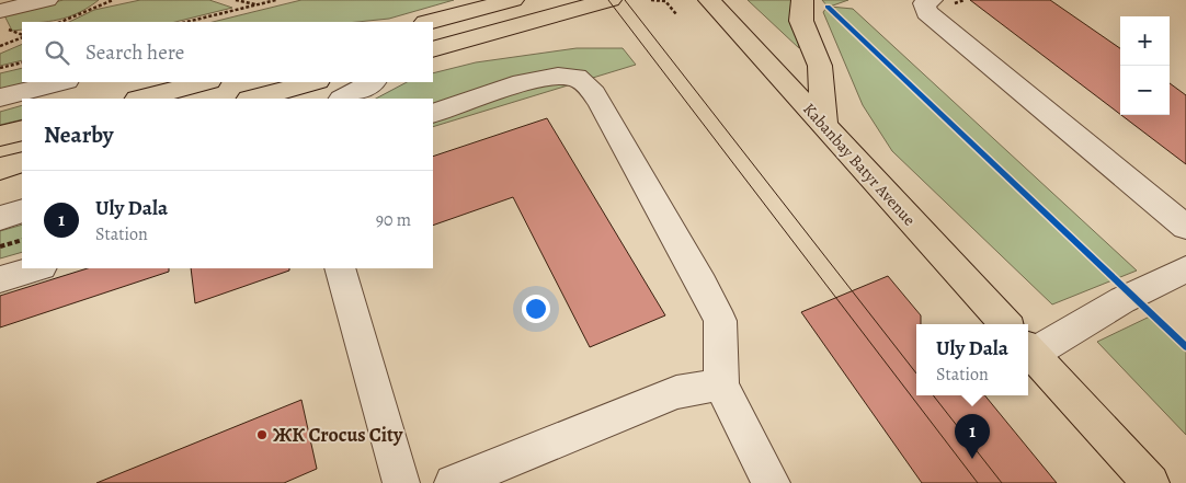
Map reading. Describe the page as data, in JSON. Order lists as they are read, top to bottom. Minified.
{"streets":{"main road":["Kabanbay Batyr Avenue"]},"places":["ЖК Crocus City"],"page":{"map_buttons":["+","−"],"search":"Search here","heading":"Nearby","list":[{"mark":"1","name":"Uly Dala","note":"Station","value":"90 m"}],"popup":["Uly Dala","Station"],"pins":"1"}}
